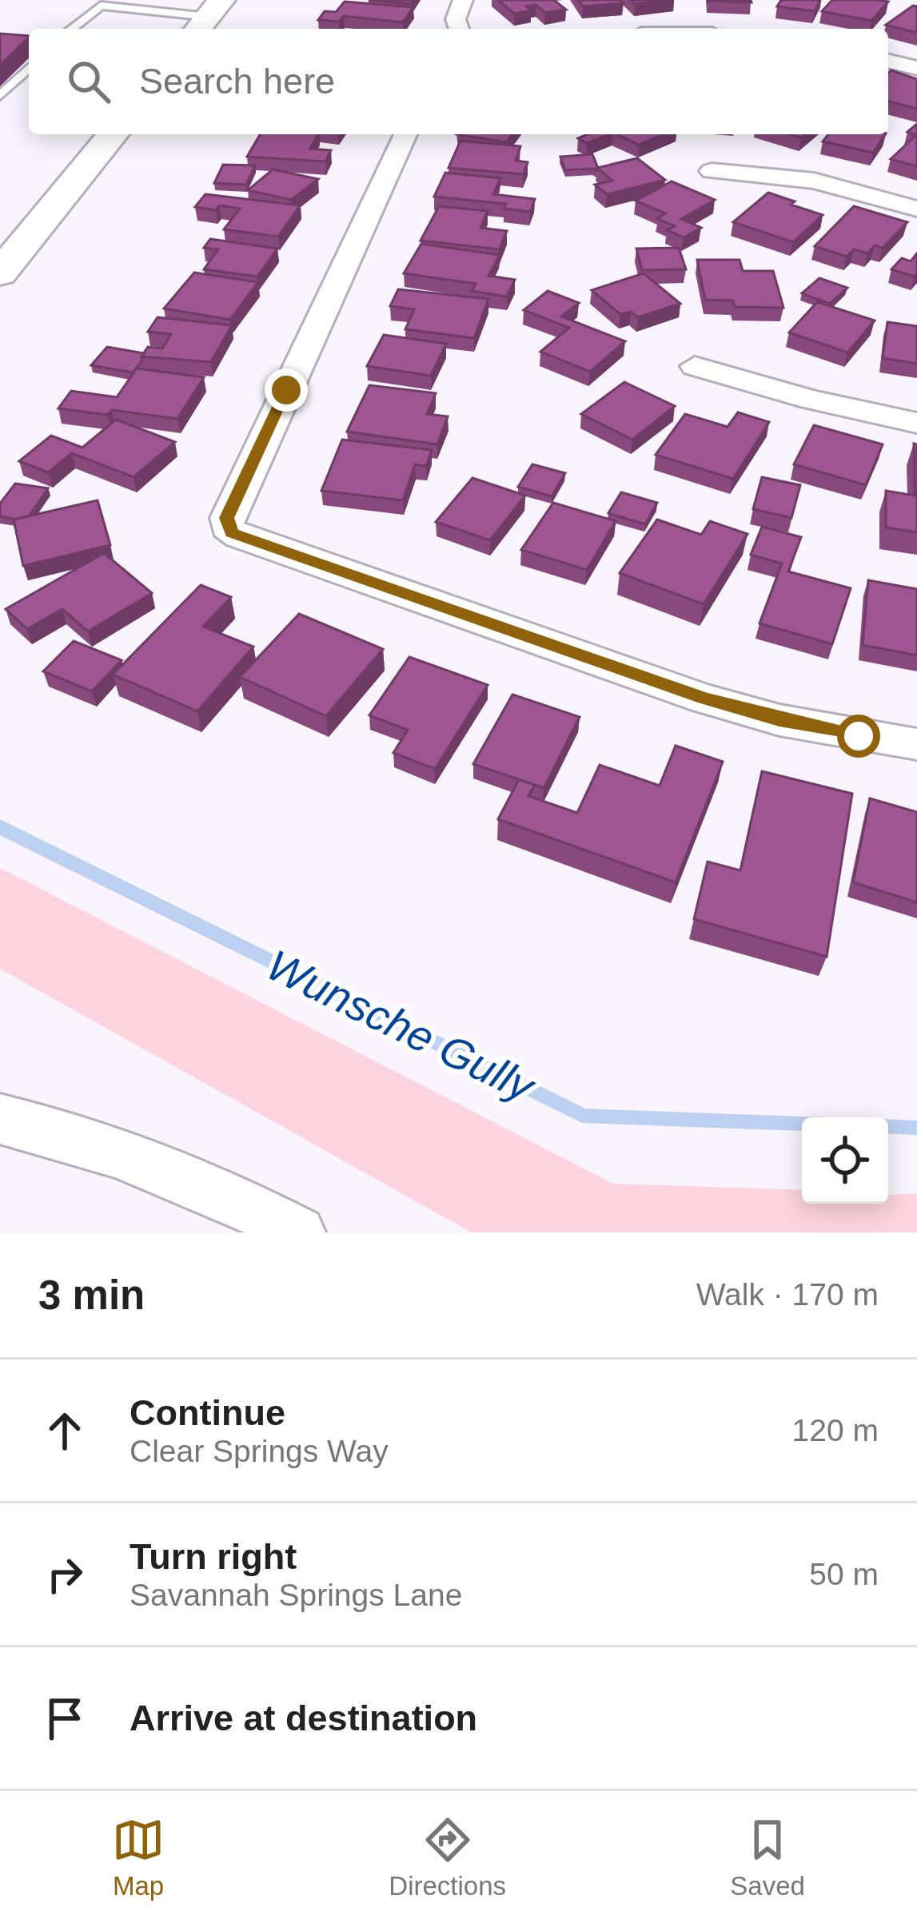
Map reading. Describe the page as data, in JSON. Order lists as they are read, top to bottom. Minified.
{"water":["Wunsche Gully"],"page":{"search":"Search here","heading":["3 min","Walk · 170 m"],"list":[["Continue","Clear Springs Way","120 m"],["Turn right","Savannah Springs Lane","50 m"],"Arrive at destination"],"nav":["Map","Directions","Saved"]}}
